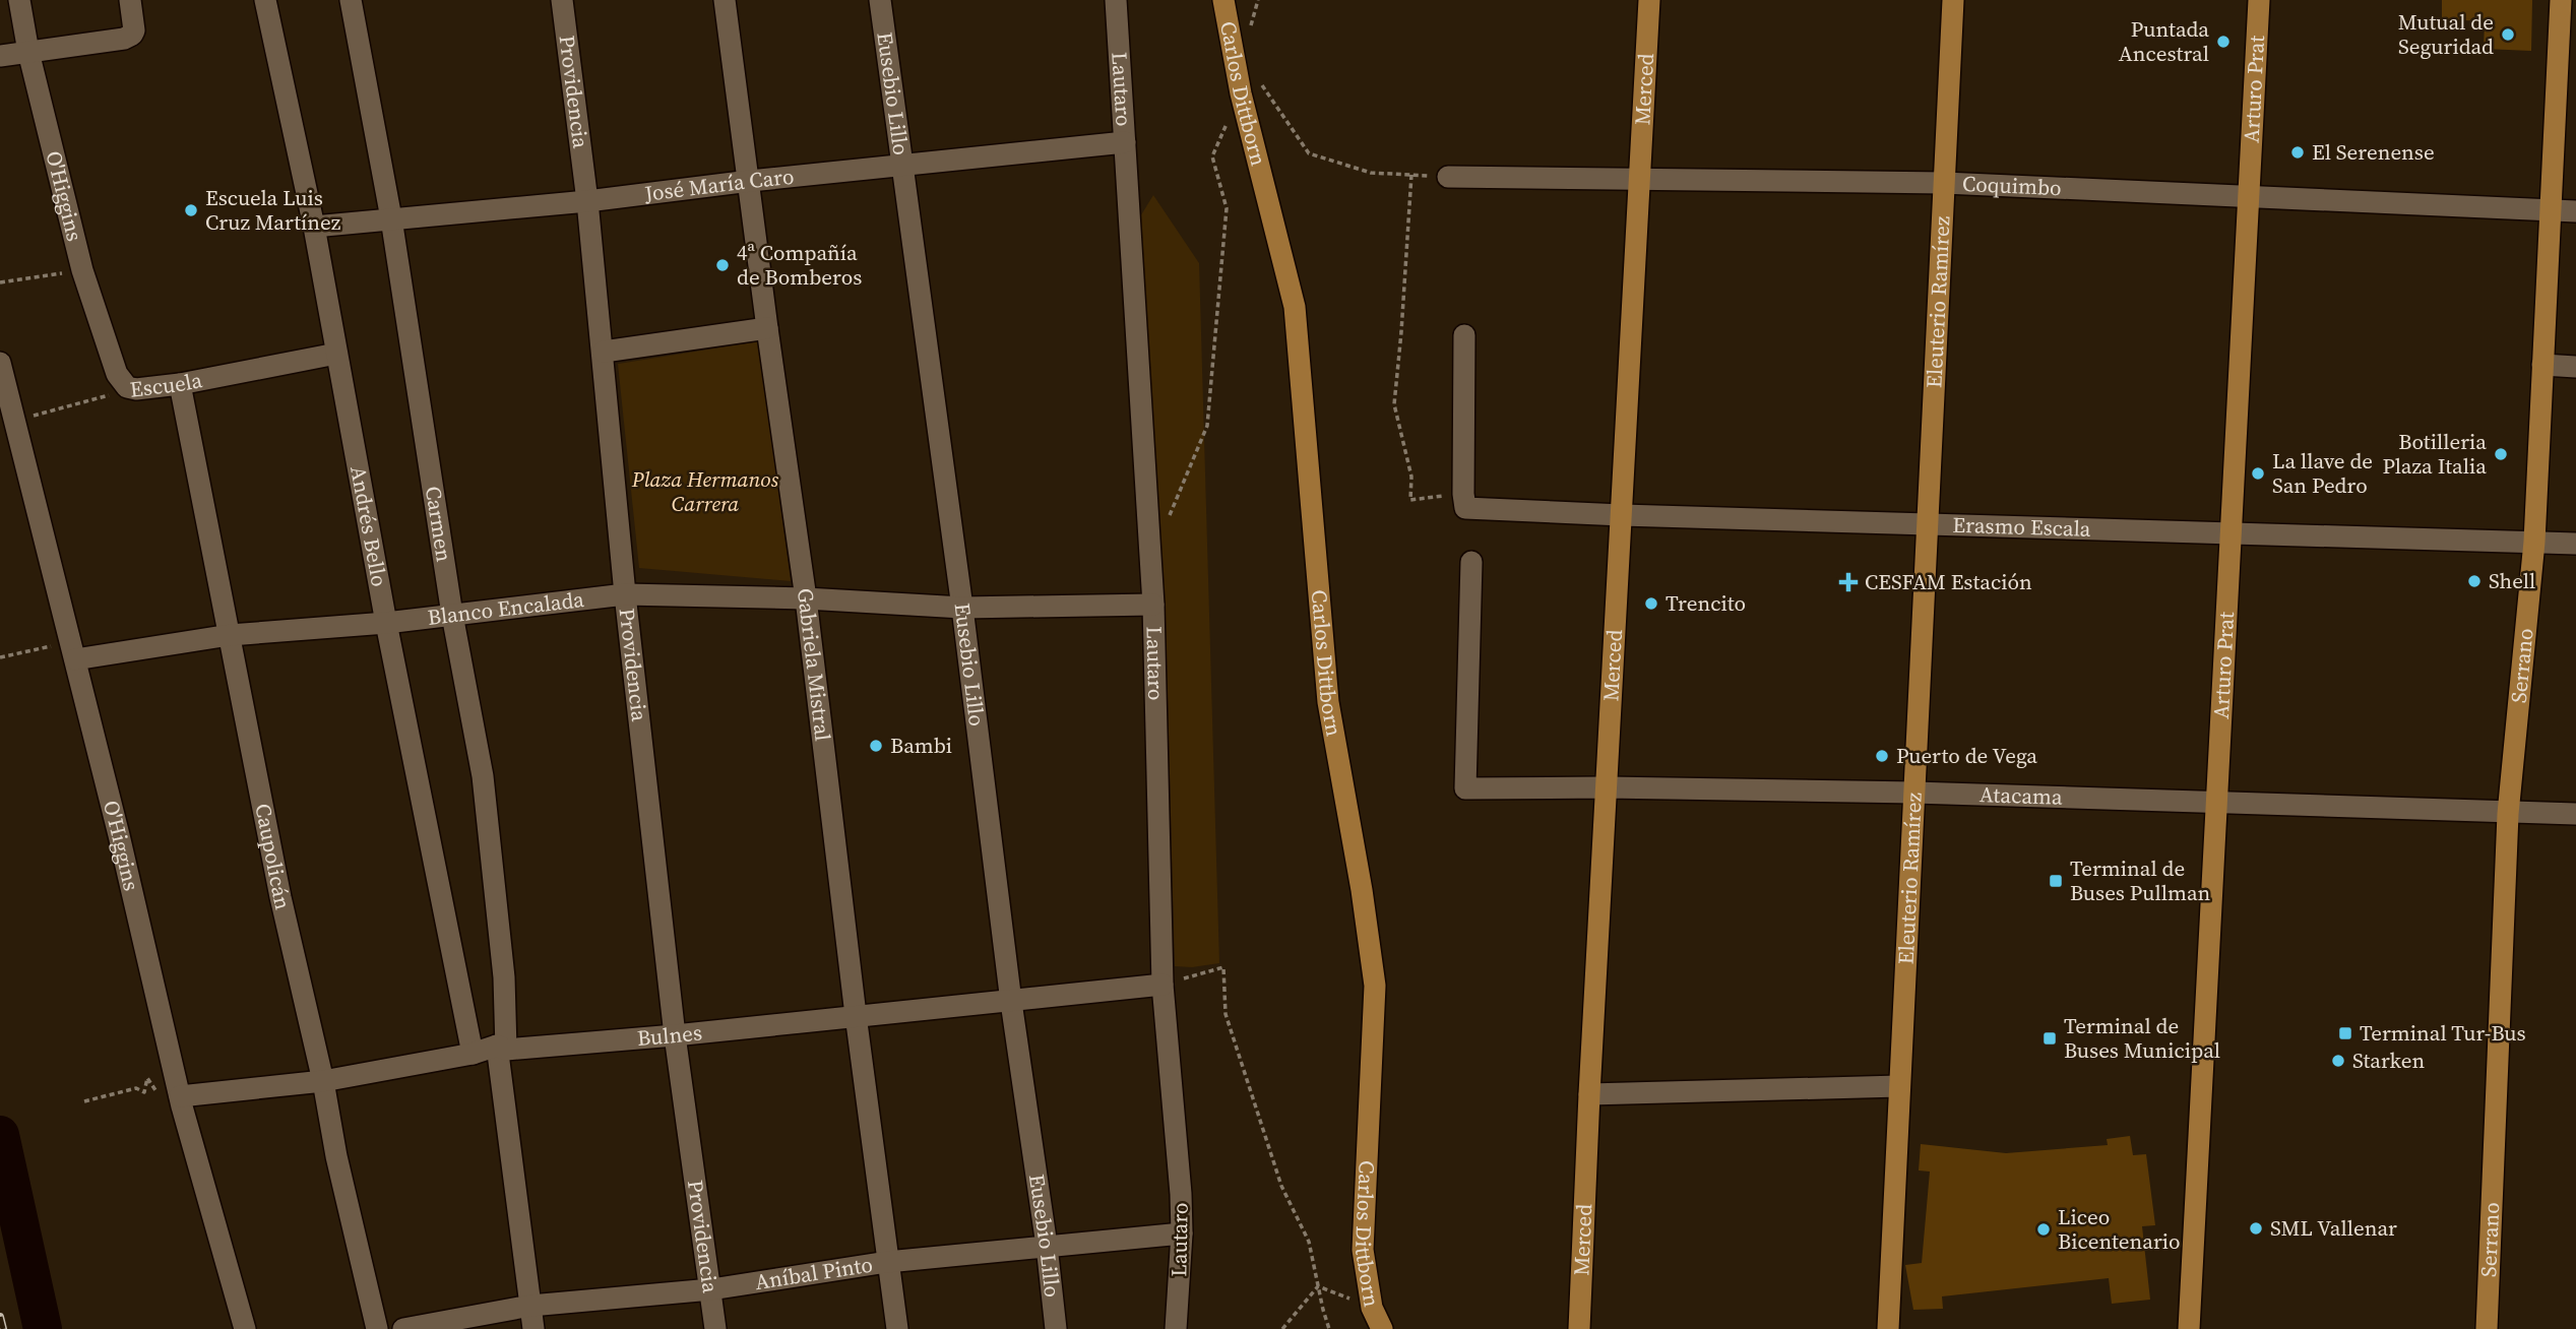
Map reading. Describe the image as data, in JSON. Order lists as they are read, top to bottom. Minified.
{"streets":{"main road":["Merced","Arturo Prat","Carlos Dittborn","Eleuterio Ramírez","Serrano"],"street":["Lautaro","Providencia","Eusebio Lillo","José María Caro","Coquimbo","O'Higgins","Escuela","Carmen","Andrés Bello","Erasmo Escala","Blanco Encalada","Gabriela Mistral","Atacama","Caupolicán","Bulnes","Aníbal Pinto"]},"crossings":[["Lautaro","José María Caro"],["Lautaro","Blanco Encalada"],["Lautaro","Bulnes"],["Lautaro","Aníbal Pinto"],["Merced","Coquimbo"],["Merced","Erasmo Escala"],["Merced","Atacama"],["Arturo Prat","Coquimbo"],["Arturo Prat","Erasmo Escala"],["Arturo Prat","Atacama"],["Providencia","José María Caro"],["Providencia","Blanco Encalada"],["Providencia","Bulnes"],["Providencia","Aníbal Pinto"],["Eusebio Lillo","José María Caro"],["Eusebio Lillo","Blanco Encalada"],["Eusebio Lillo","Bulnes"],["Eusebio Lillo","Aníbal Pinto"],["José María Caro","Carmen"],["José María Caro","Andrés Bello"],["José María Caro","Gabriela Mistral"],["Coquimbo","Eleuterio Ramírez"],["Coquimbo","Serrano"],["O'Higgins","Escuela"],["O'Higgins","Blanco Encalada"],["O'Higgins","Bulnes"],["Eleuterio Ramírez","Erasmo Escala"],["Eleuterio Ramírez","Atacama"],["Escuela","Andrés Bello"],["Escuela","Caupolicán"],["Carmen","Blanco Encalada"],["Carmen","Bulnes"],["Carmen","Aníbal Pinto"],["Andrés Bello","Blanco Encalada"],["Andrés Bello","Bulnes"],["Erasmo Escala","Serrano"],["Blanco Encalada","Gabriela Mistral"],["Blanco Encalada","Caupolicán"],["Gabriela Mistral","Bulnes"],["Gabriela Mistral","Aníbal Pinto"],["Serrano","Atacama"],["Caupolicán","Bulnes"]],"parks":["Plaza Hermanos Carrera"],"places":{"other":["Mutual de Seguridad","Puntada Ancestral","El Serenense","Escuela Luis Cruz Martínez","4ª Compañía de Bomberos","Botilleria Plaza Italia","La llave de San Pedro","Shell","Trencito","Bambi","Puerto de Vega","Starken","SML Vallenar","Liceo Bicentenario"],"health":["CESFAM Estación"],"transit":["Terminal de Buses Pullman","Terminal Tur-Bus","Terminal de Buses Municipal"]}}
